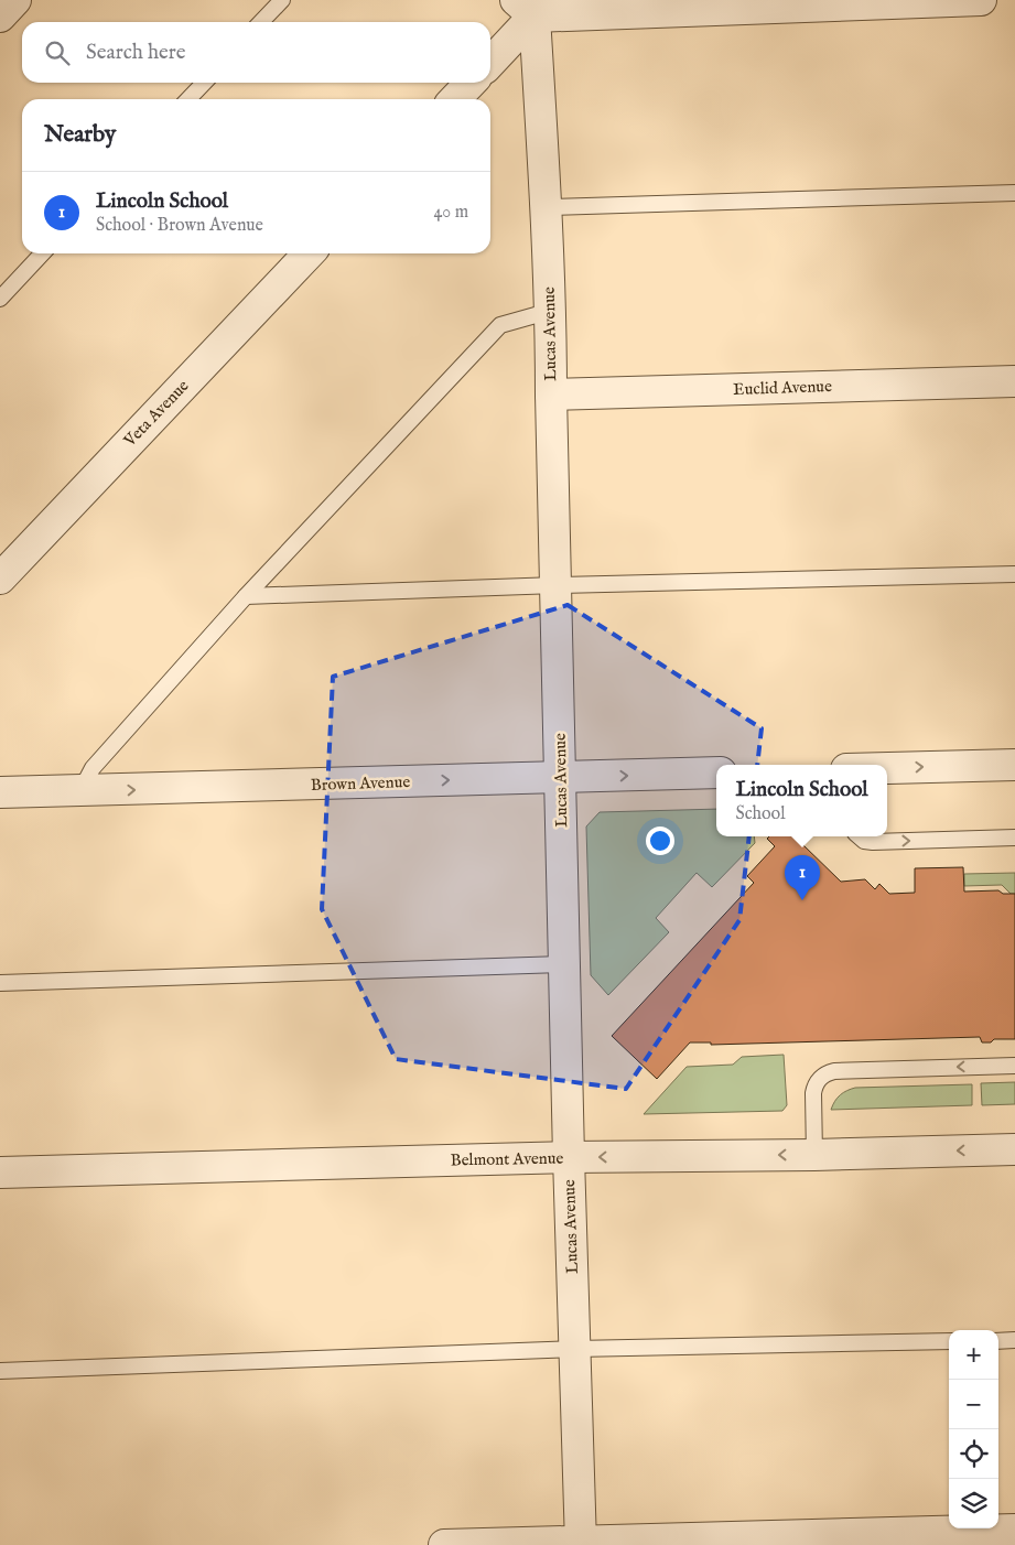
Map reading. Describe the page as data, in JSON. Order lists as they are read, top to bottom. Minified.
{"streets":{"street":["Lucas Avenue","Euclid Avenue","Veta Avenue","Brown Avenue","Belmont Avenue"]},"crossings":[["Lucas Avenue","Euclid Avenue"],["Lucas Avenue","Brown Avenue"],["Lucas Avenue","Belmont Avenue"]],"one_way":["Brown Avenue","Belmont Avenue"],"page":{"search":"Search here","heading":"Nearby","list":[{"mark":"1","name":"Lincoln School","note":"School · Brown Avenue","value":"40 m"}],"popup":["Lincoln School","School"],"pins":"1","map_buttons":["+","−"]}}
